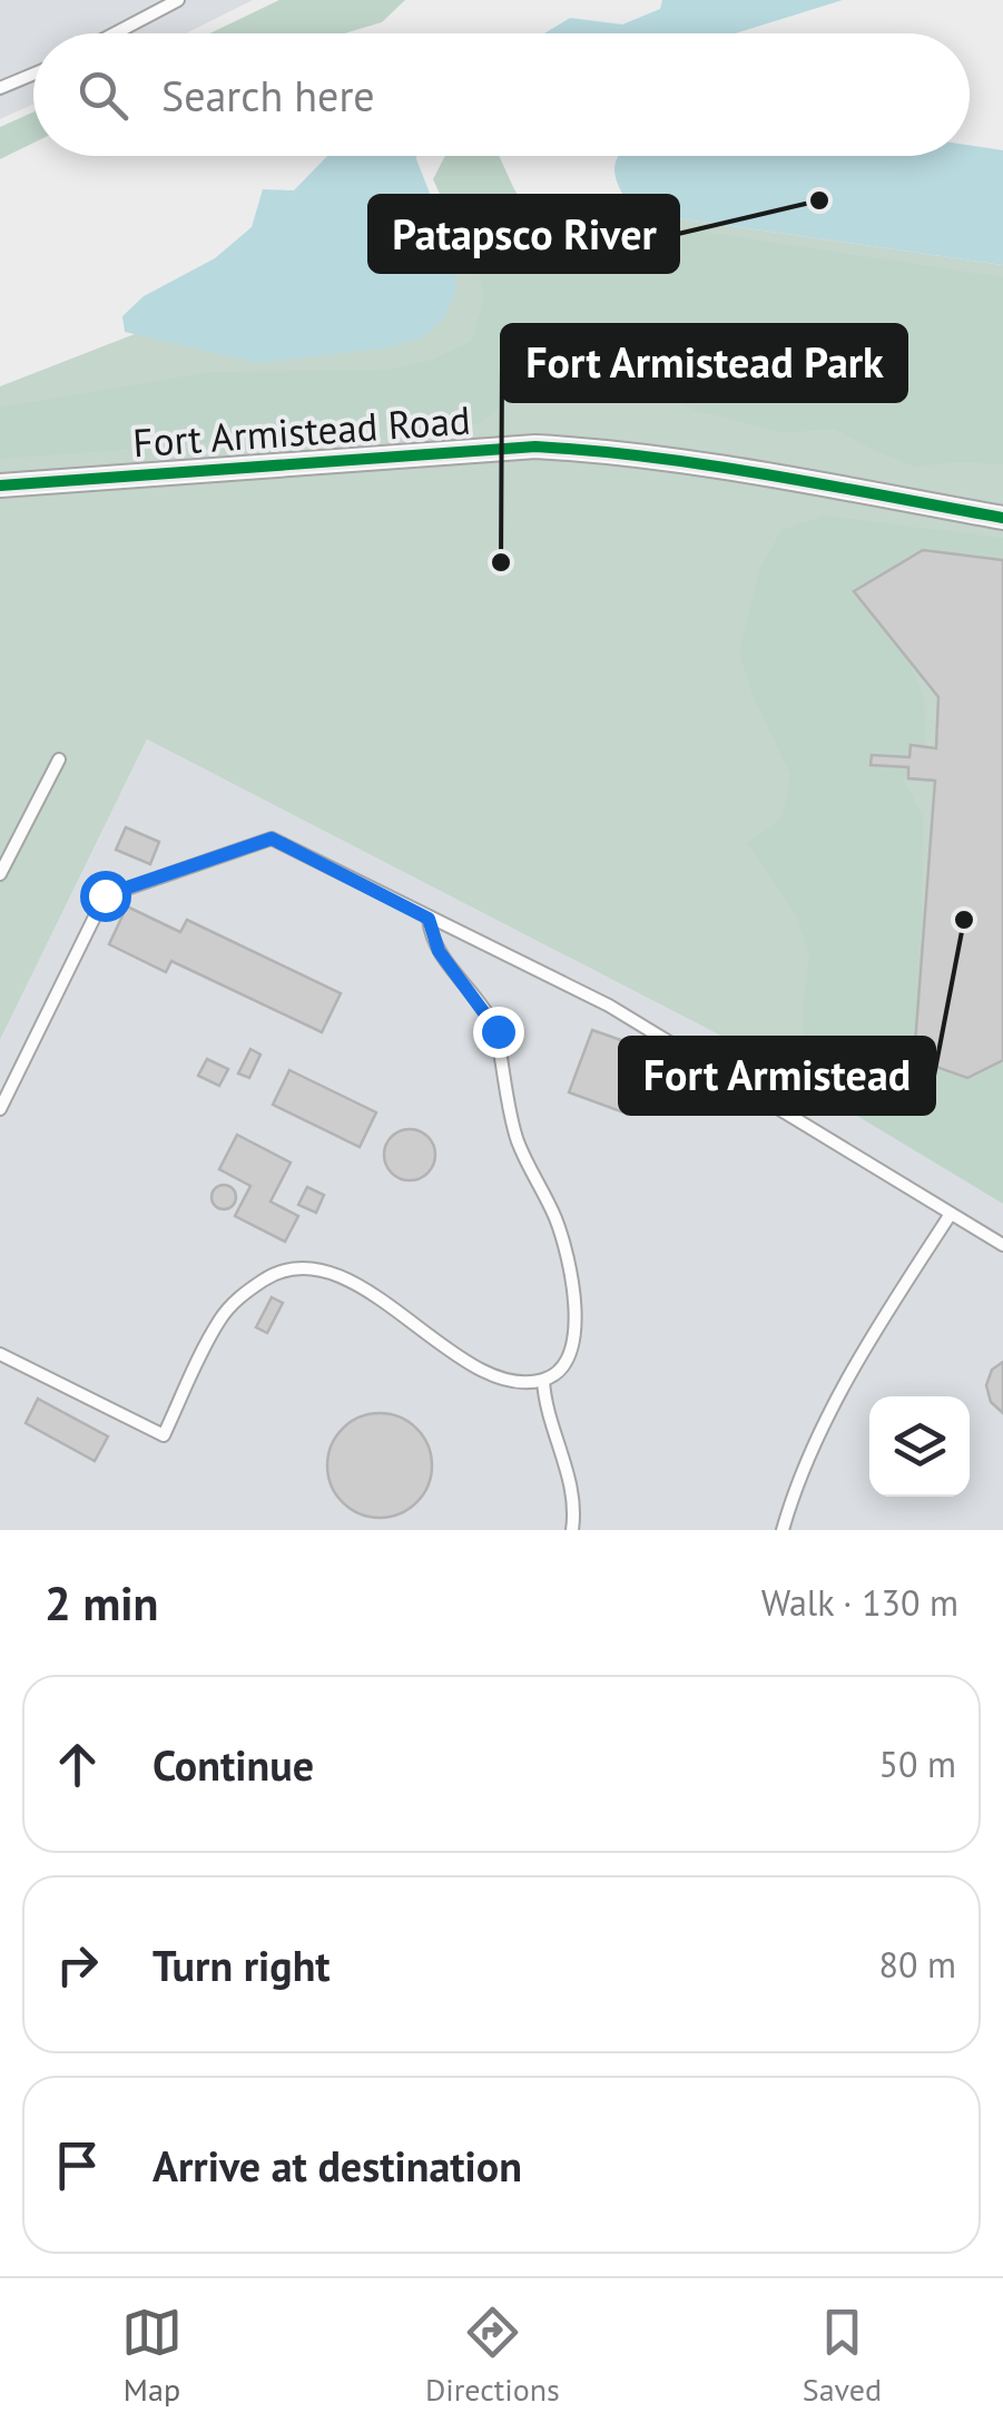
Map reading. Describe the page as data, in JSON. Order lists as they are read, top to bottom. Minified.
{"streets":{"street":["Fort Armistead Road"]},"places":["Patapsco River","Fort Armistead Park","Fort Armistead"],"page":{"search":"Search here","heading":["2 min","Walk · 130 m"],"list":[["Continue","50 m"],["Turn right","80 m"],"Arrive at destination"],"nav":["Map","Directions","Saved"]}}
